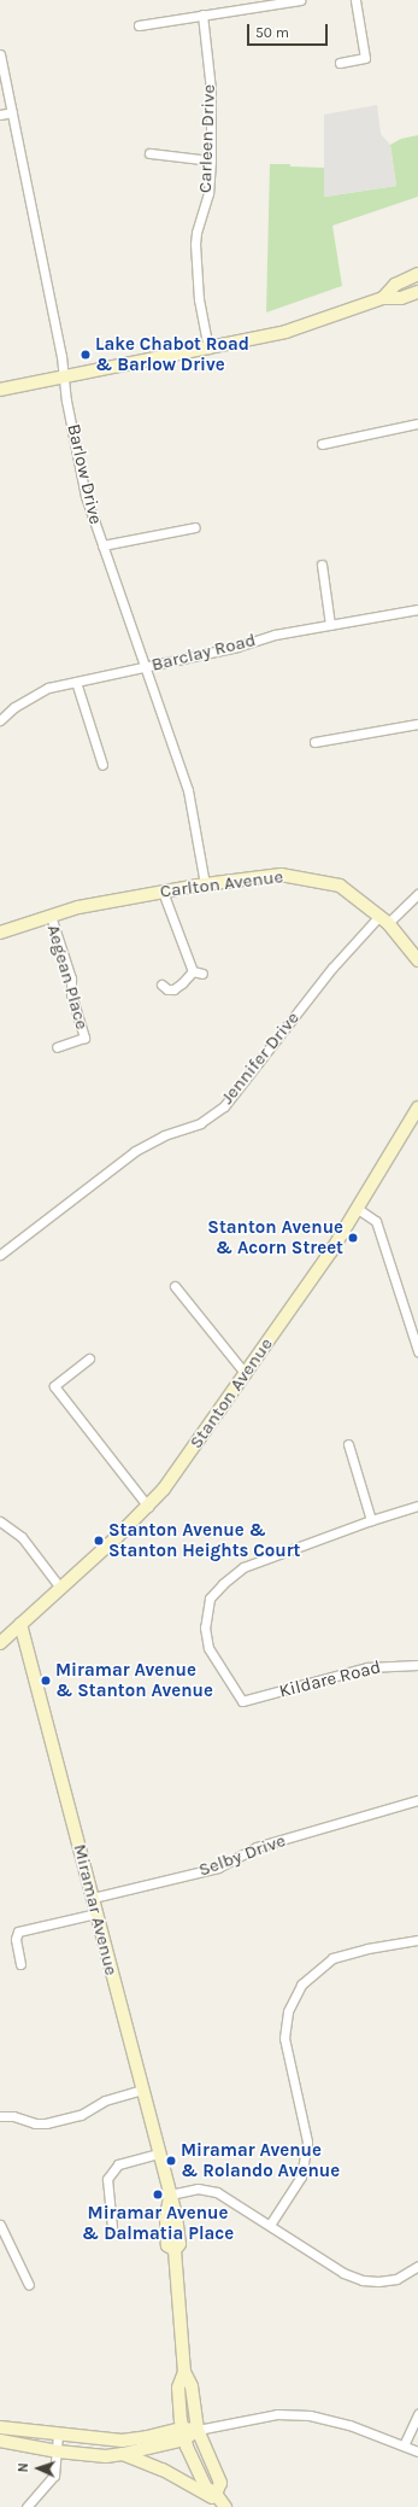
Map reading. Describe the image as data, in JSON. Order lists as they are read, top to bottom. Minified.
{"streets":{"street":["Carleen Drive","Barlow Drive","Barclay Road","Carlton Avenue","Aegean Place","Jennifer Drive","Stanton Avenue","Kildare Road","Selby Drive","Miramar Avenue"]},"crossings":[["Barlow Drive","Barclay Road"],["Barlow Drive","Carlton Avenue"],["Carlton Avenue","Aegean Place"],["Carlton Avenue","Jennifer Drive"],["Stanton Avenue","Miramar Avenue"],["Selby Drive","Miramar Avenue"]],"places":["Lake Chabot Road & Barlow Drive","Stanton Avenue & Acorn Street","Stanton Avenue & Stanton Heights Court","Miramar Avenue & Stanton Avenue","Miramar Avenue & Rolando Avenue","Miramar Avenue & Dalmatia Place"],"scale_bar":"50 m","north":"left"}
